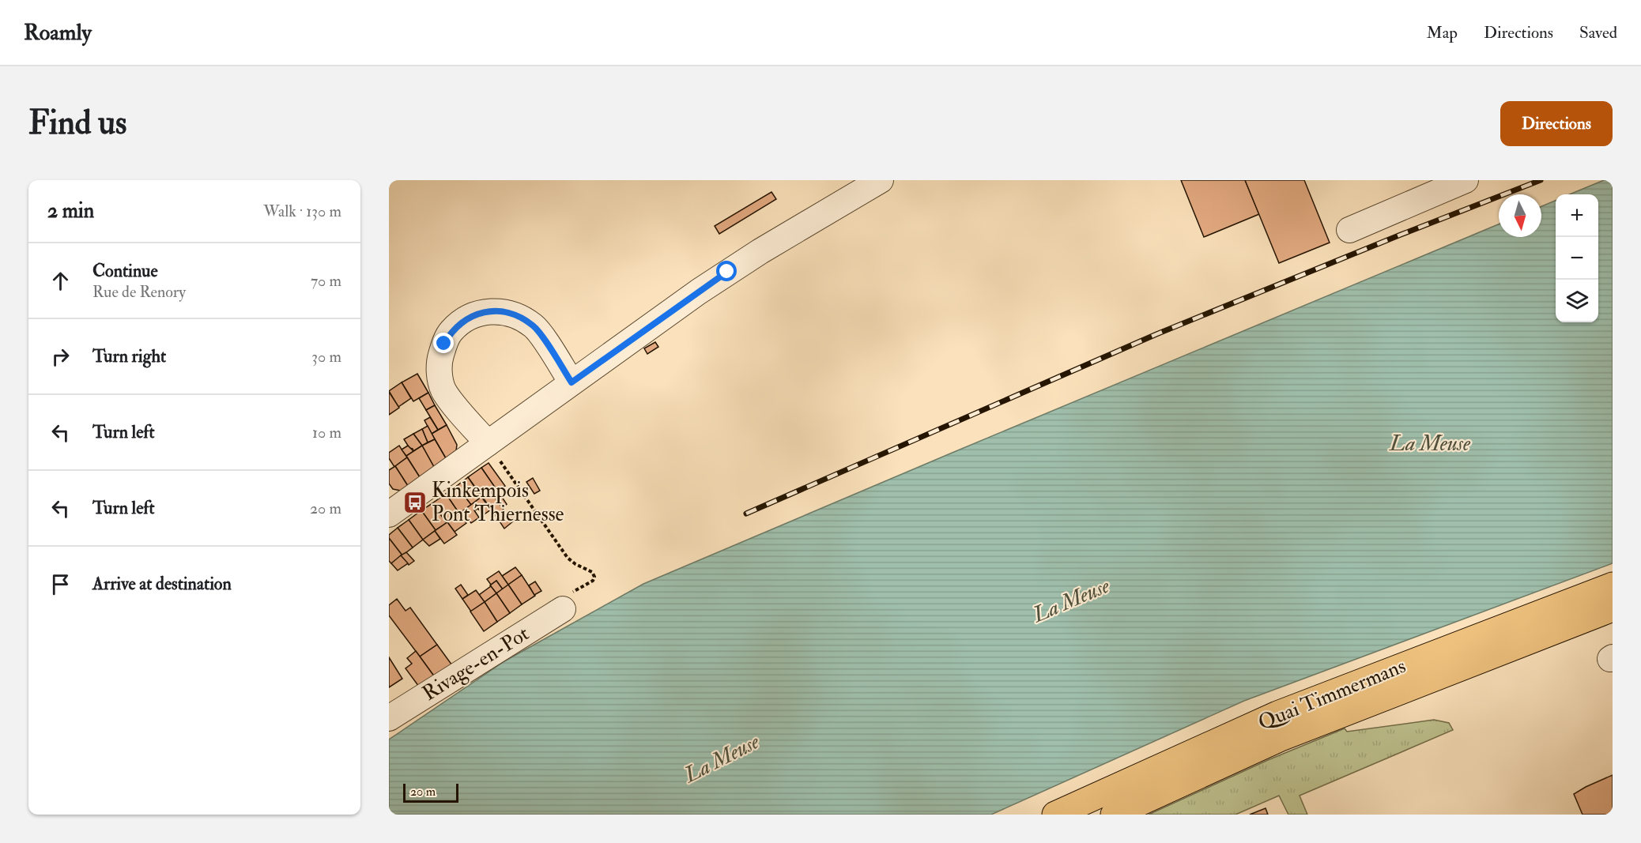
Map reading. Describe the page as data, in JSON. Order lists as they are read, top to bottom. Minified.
{"streets":{"main road":["Quai Timmermans"],"street":["Rivage-en-Pot"]},"water":["La Meuse"],"places":{"bus stop":["Kinkempois Pont Thiernesse"]},"scale_bar":"20 m","north":"bottom","page":{"header":"Roamly","nav":["Map","Directions","Saved"],"buttons":"Directions","title":"Find us","heading":["2 min","Walk · 130 m"],"map_buttons":["+","−"],"list":[["Continue","Rue de Renory","70 m"],["Turn right","30 m"],["Turn left","10 m"],["Turn left","20 m"],"Arrive at destination"],"scale":"20 m"}}
